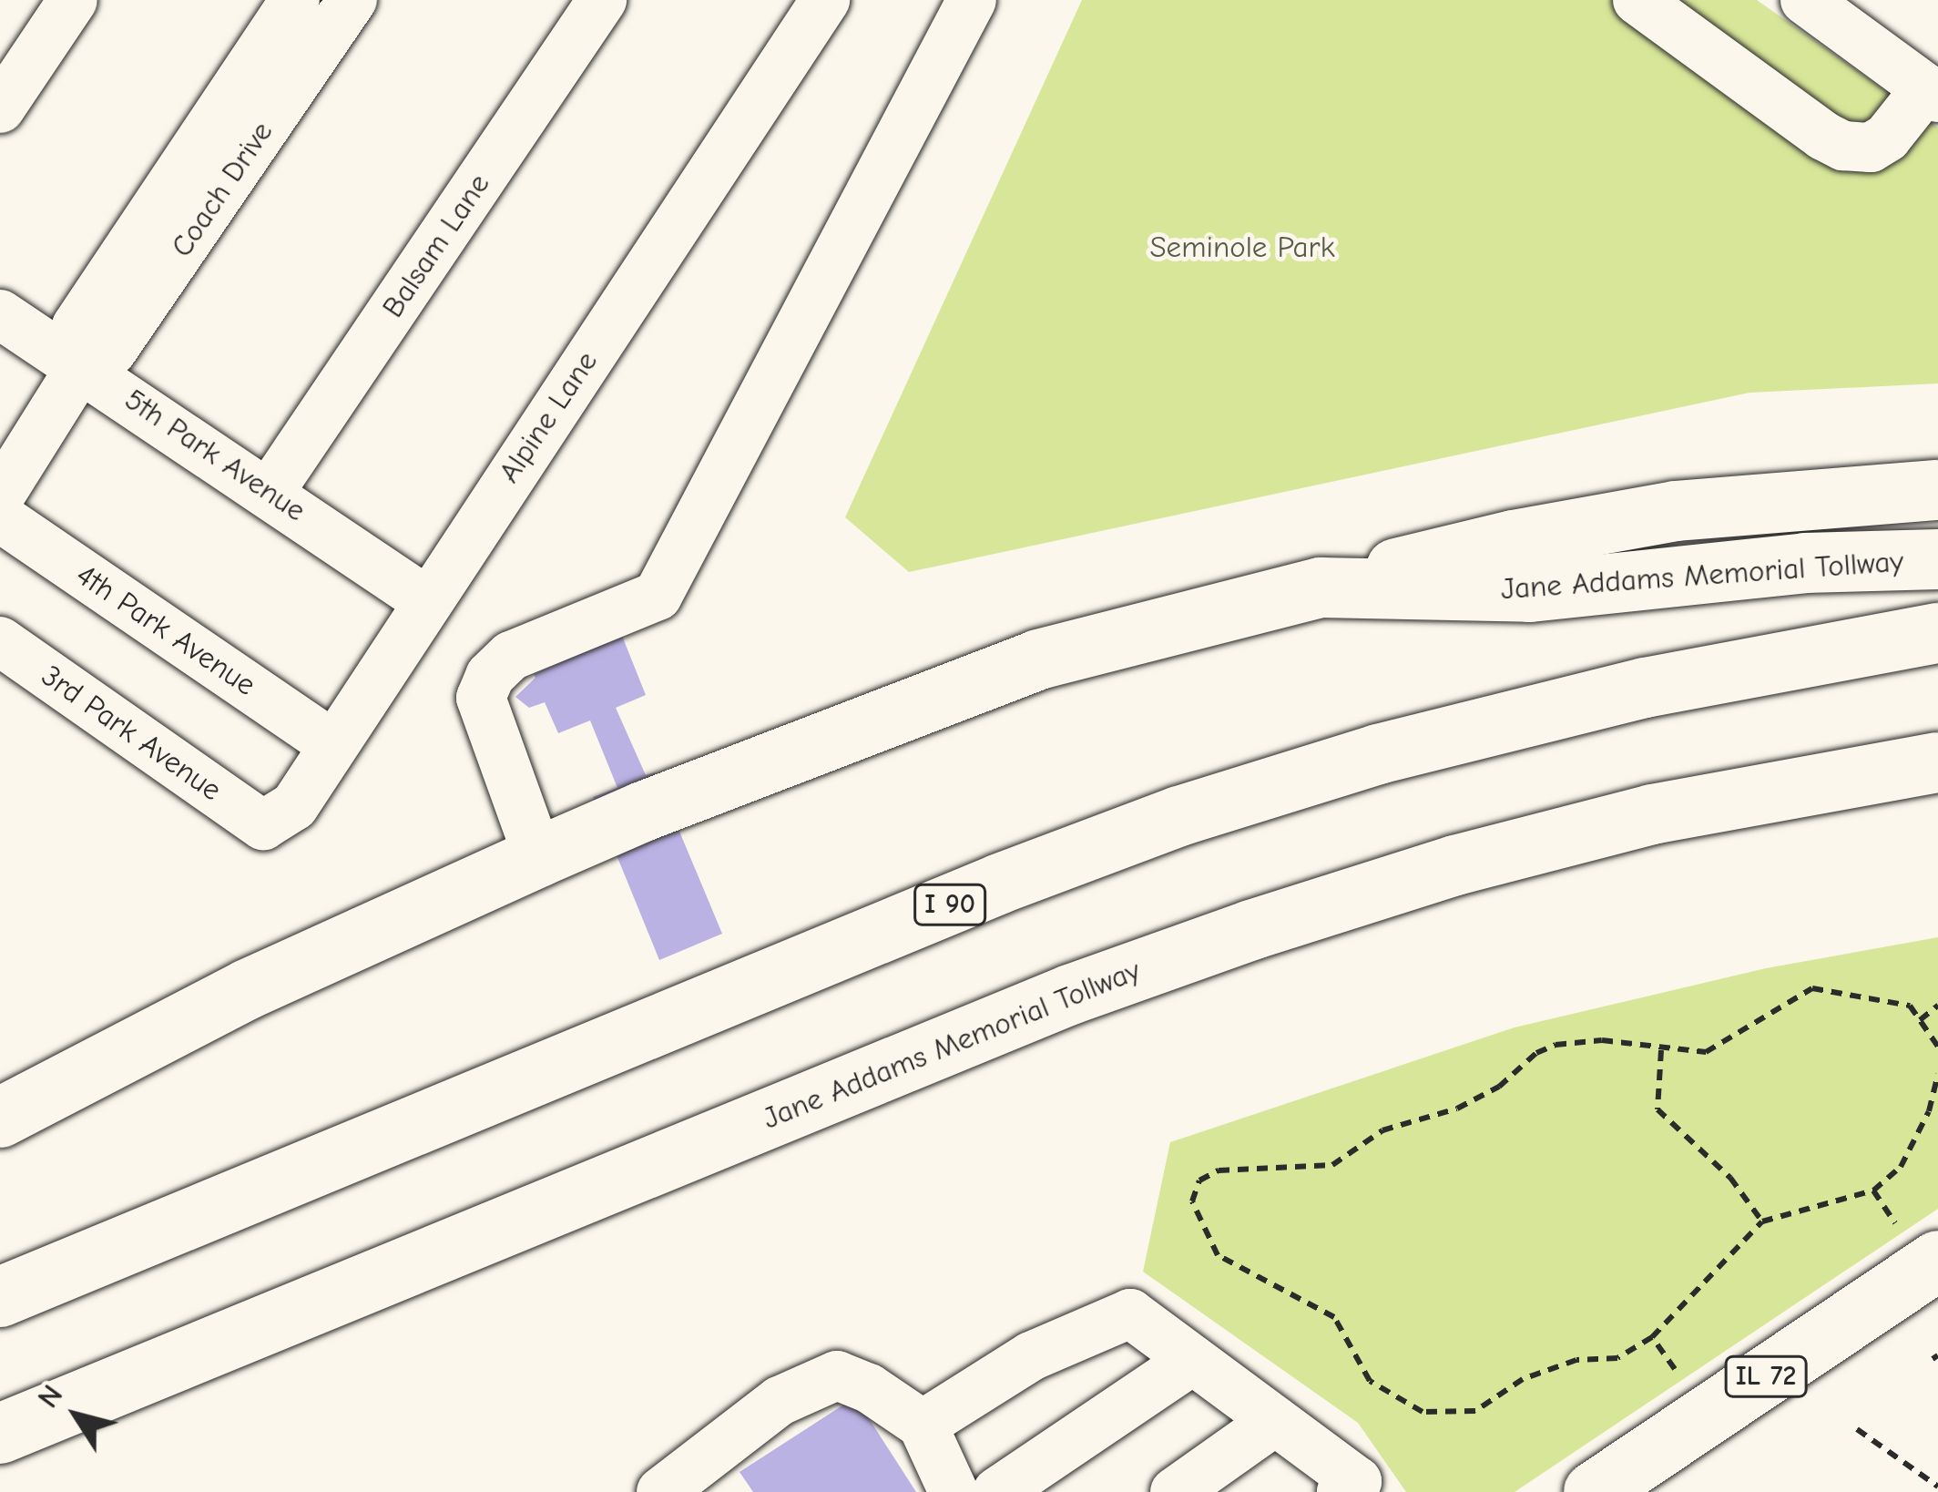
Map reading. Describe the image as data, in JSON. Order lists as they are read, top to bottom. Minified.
{"streets":{"main road":["Jane Addams Memorial Tollway","I 90","IL 72"],"street":["Coach Drive","Balsam Lane","Alpine Lane","5th Park Avenue","4th Park Avenue","3rd Park Avenue"]},"crossings":[["Coach Drive","5th Park Avenue"],["Balsam Lane","5th Park Avenue"],["Alpine Lane","5th Park Avenue"],["Alpine Lane","4th Park Avenue"],["Alpine Lane","3rd Park Avenue"]],"parks":["Seminole Park"],"north":"top left"}
